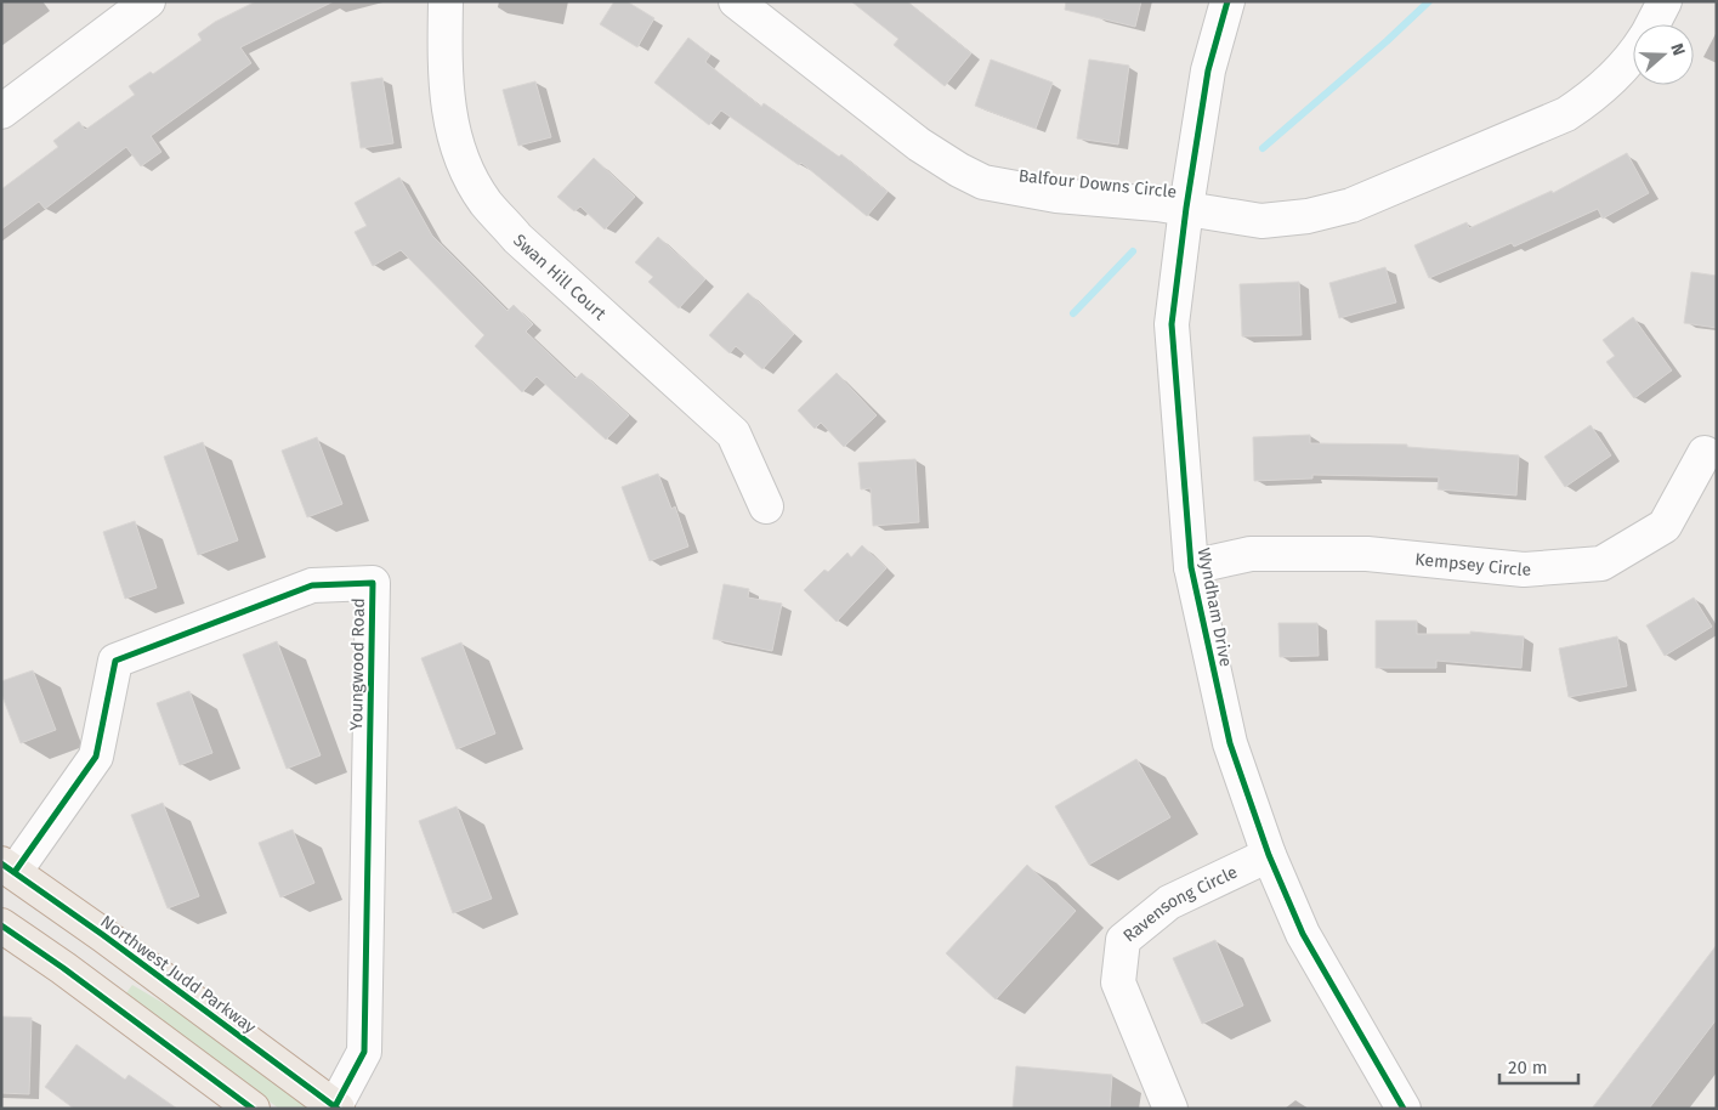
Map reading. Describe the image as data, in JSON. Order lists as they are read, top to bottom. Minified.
{"streets":{"highway":["Northwest Judd Parkway"],"street":["Balfour Downs Circle","Swan Hill Court","Kempsey Circle","Wyndham Drive","Youngwood Road","Ravensong Circle"]},"crossings":[["Balfour Downs Circle","Wyndham Drive"],["Kempsey Circle","Wyndham Drive"],["Wyndham Drive","Ravensong Circle"],["Youngwood Road","Northwest Judd Parkway"]],"scale_bar":"20 m","north":"right"}
